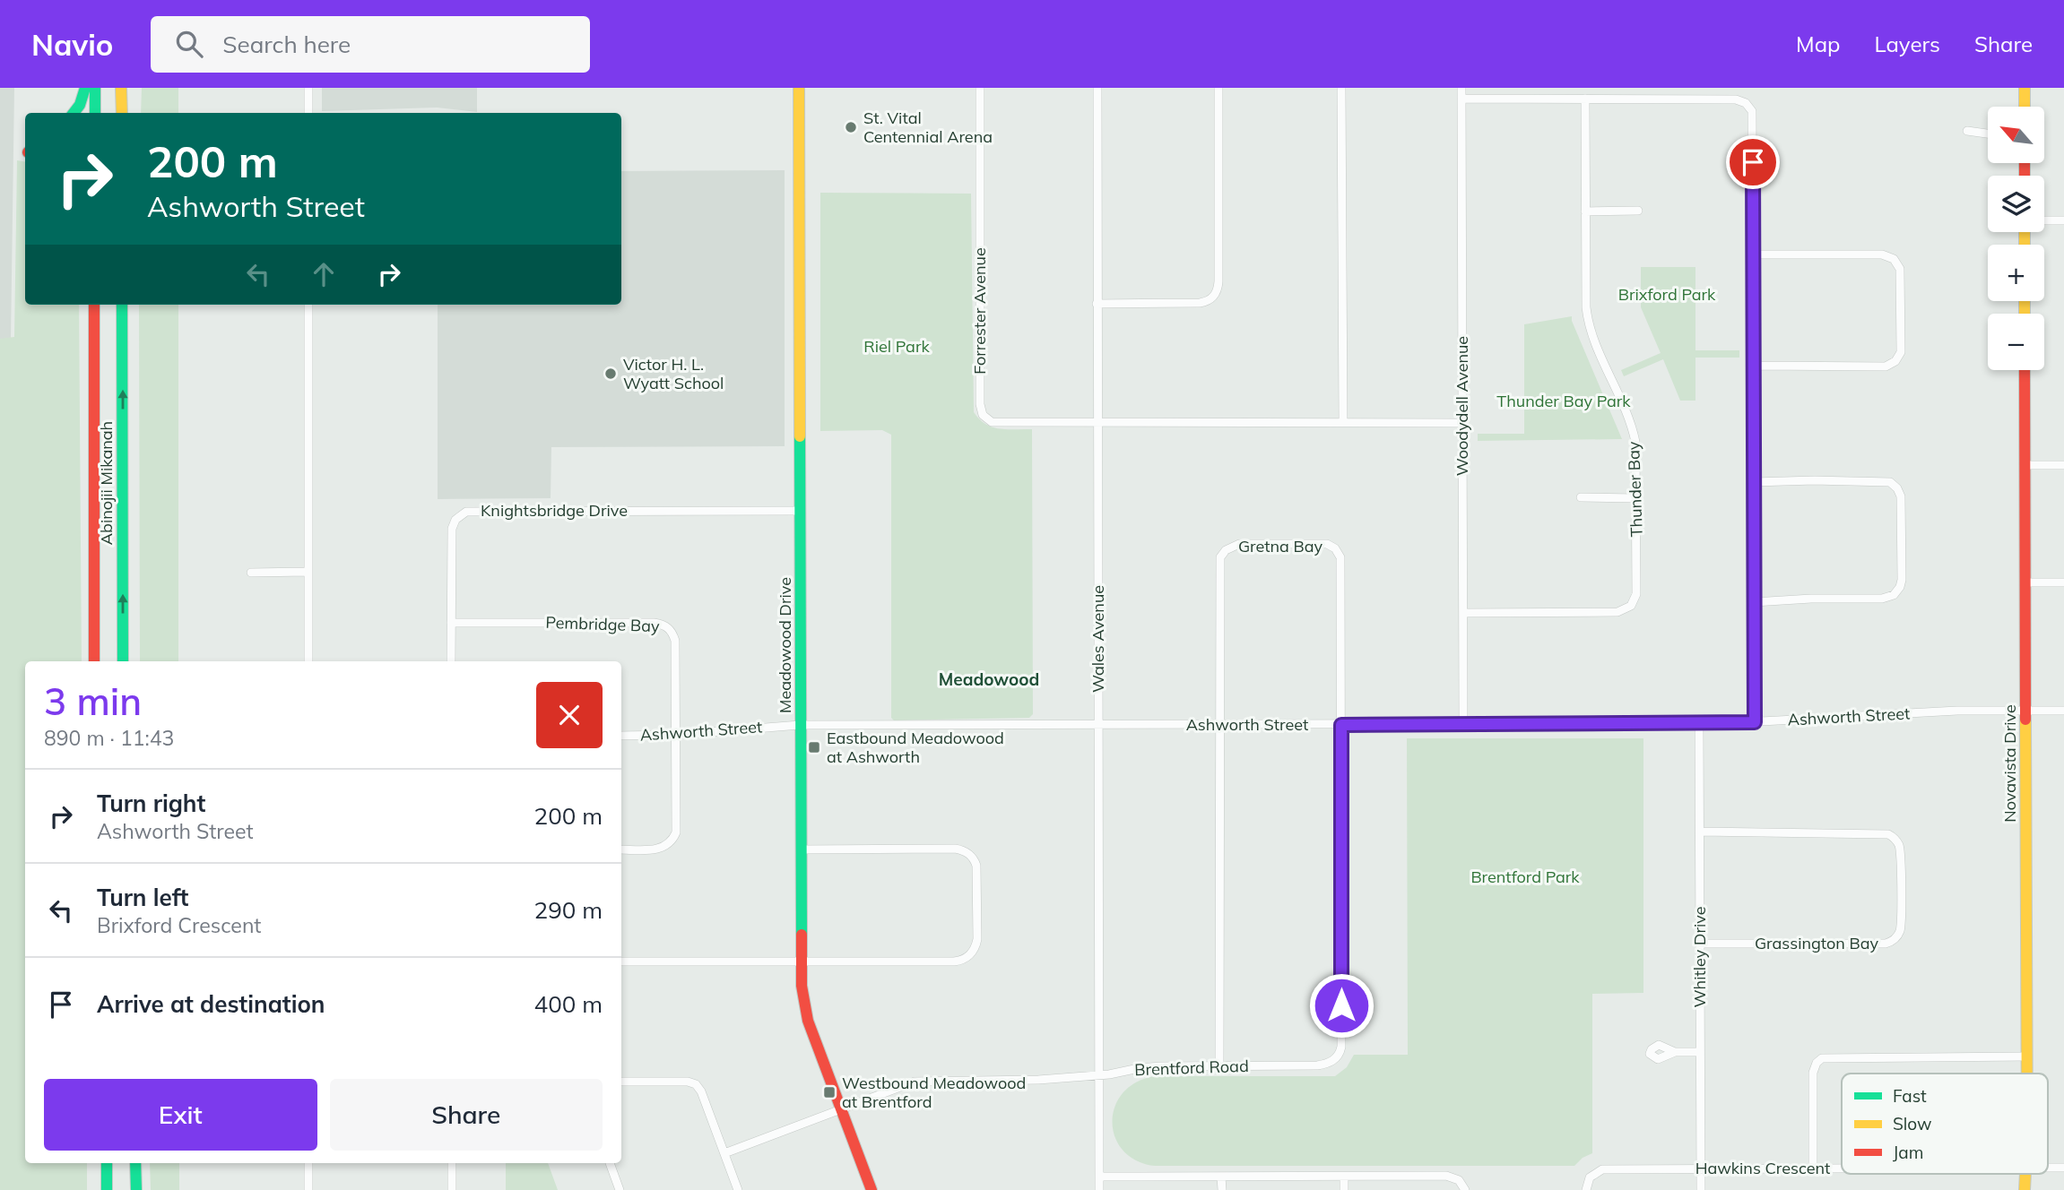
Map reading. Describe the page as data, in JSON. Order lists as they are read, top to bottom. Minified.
{"streets":{"street":["Forrester Avenue","Woodydell Avenue","Abinojii Mikanah","Thunder Bay","Knightsbridge Drive","Gretna Bay","Pembridge Bay","Wales Avenue","Meadowood Drive","Ashworth Street","Novavista Drive","Grassington Bay","Whitley Drive","Brentford Road","Hawkins Crescent"]},"crossings":[["Forrester Avenue","Wales Avenue"],["Woodydell Avenue","Thunder Bay"],["Woodydell Avenue","Ashworth Street"],["Knightsbridge Drive","Pembridge Bay"],["Knightsbridge Drive","Meadowood Drive"],["Gretna Bay","Ashworth Street"],["Gretna Bay","Brentford Road"],["Pembridge Bay","Ashworth Street"],["Wales Avenue","Ashworth Street"],["Wales Avenue","Brentford Road"],["Meadowood Drive","Ashworth Street"],["Meadowood Drive","Brentford Road"],["Ashworth Street","Novavista Drive"],["Ashworth Street","Whitley Drive"],["Ashworth Street","Brentford Road"],["Grassington Bay","Whitley Drive"],["Whitley Drive","Hawkins Crescent"]],"districts":["Meadowood"],"parks":["Brixford Park","Riel Park","Thunder Bay Park","Brentford Park"],"places":{"other":["St. Vital Centennial Arena","Victor H. L. Wyatt School"],"transit":["Eastbound Meadowood at Ashworth","Westbound Meadowood at Brentford"]},"legend":["Fast","Slow","Jam"],"north":"top left","page":{"header":"Navio","search":"Search here","nav":["Map","Layers","Share"],"map_buttons":["+","−"],"turn":["200 m","Ashworth Street"],"heading":["3 min","890 m · 11:43"],"list":[{"name":"Turn right","note":"Ashworth Street","value":"200 m"},{"name":"Turn left","note":"Brixford Crescent","value":"290 m"},{"name":"Arrive at destination","value":"400 m"}],"buttons":["Exit","Share"]}}
